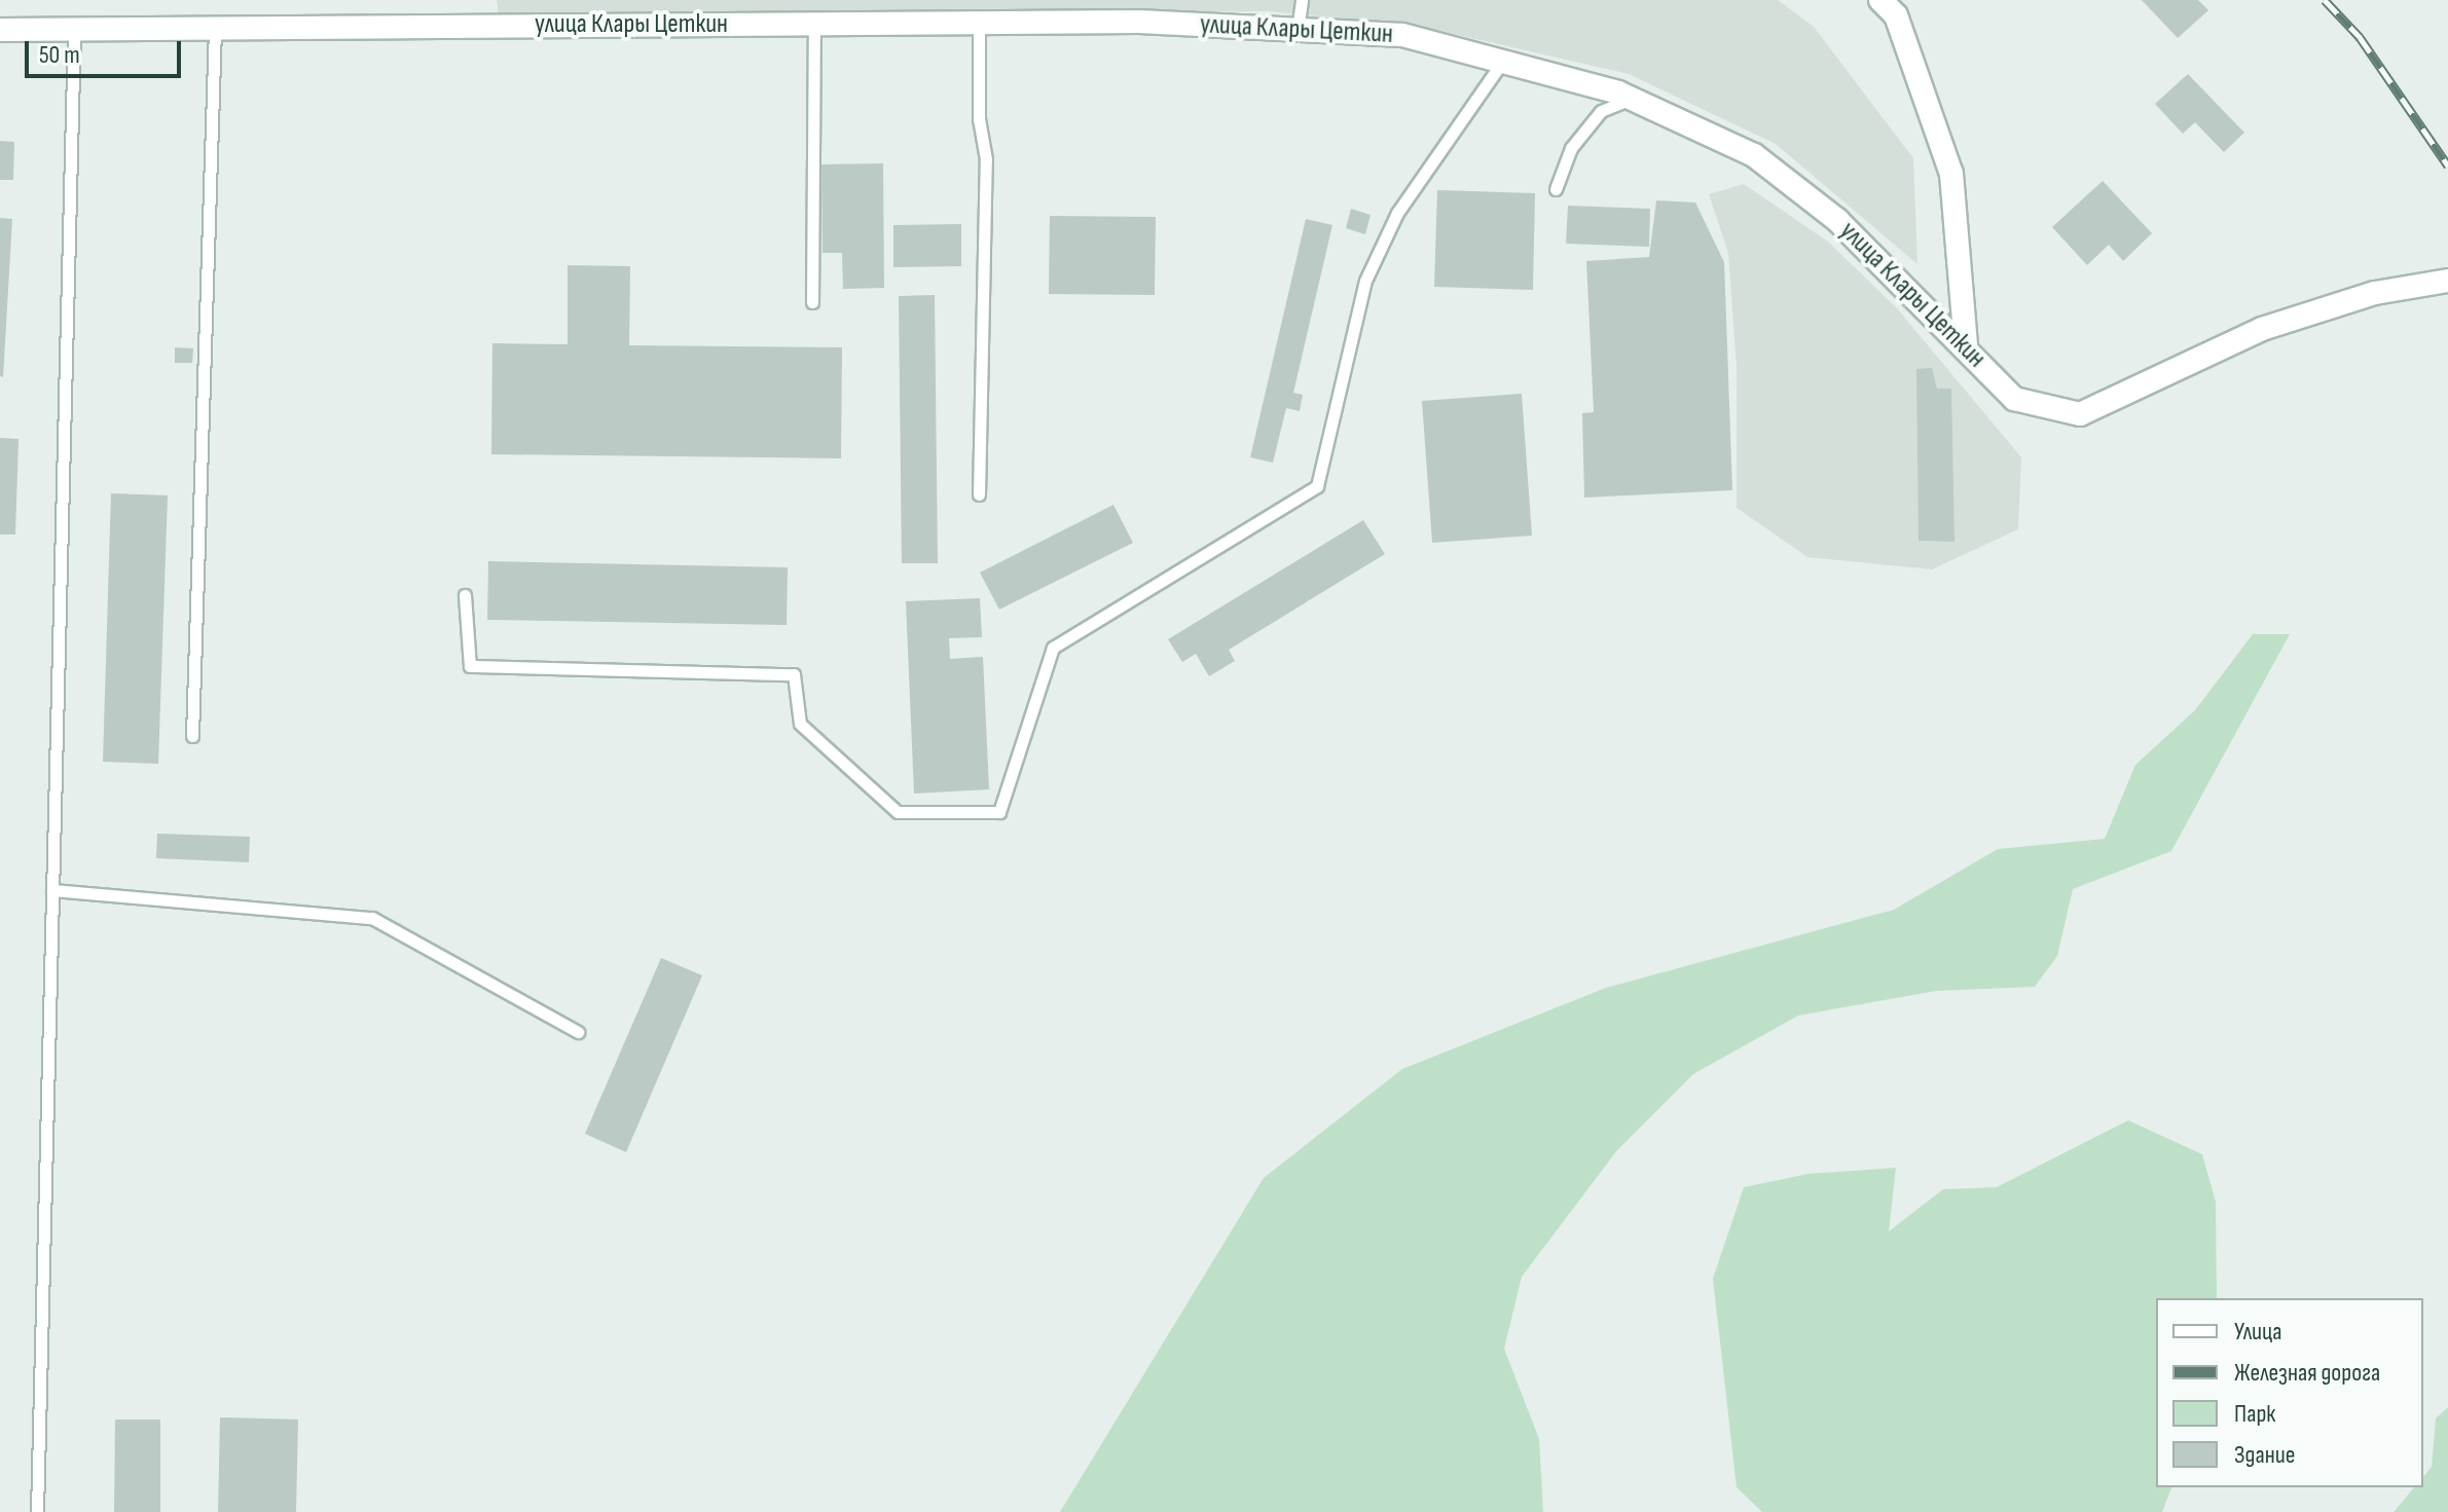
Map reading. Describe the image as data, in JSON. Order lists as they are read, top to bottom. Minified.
{"streets":{"street":["улица Клары Цеткин"]},"legend":["Улица","Железная дорога","Парк","Здание"],"scale_bar":"50 m"}
